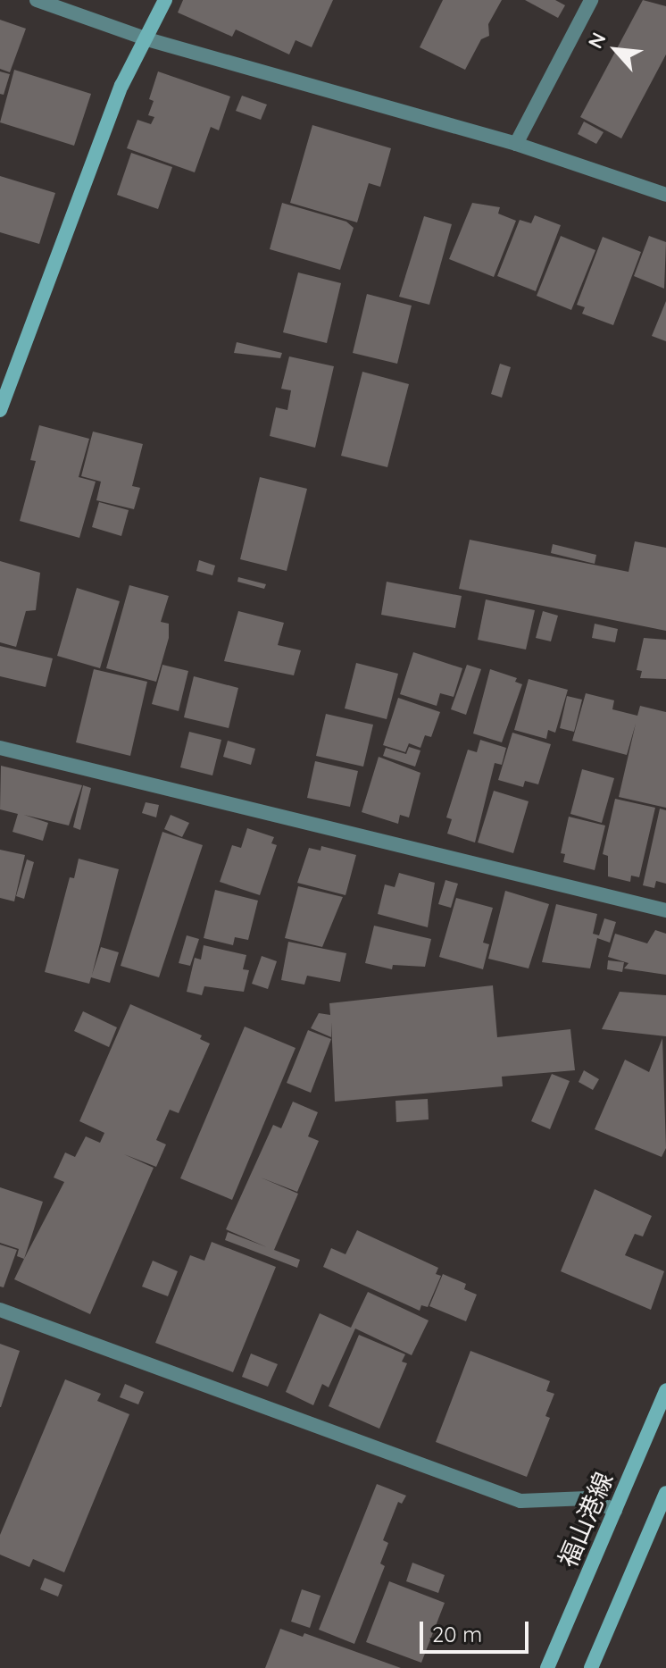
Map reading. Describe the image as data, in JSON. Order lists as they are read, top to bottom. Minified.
{"streets":{"main road":["福山港線"]},"scale_bar":"20 m","north":"top left"}
